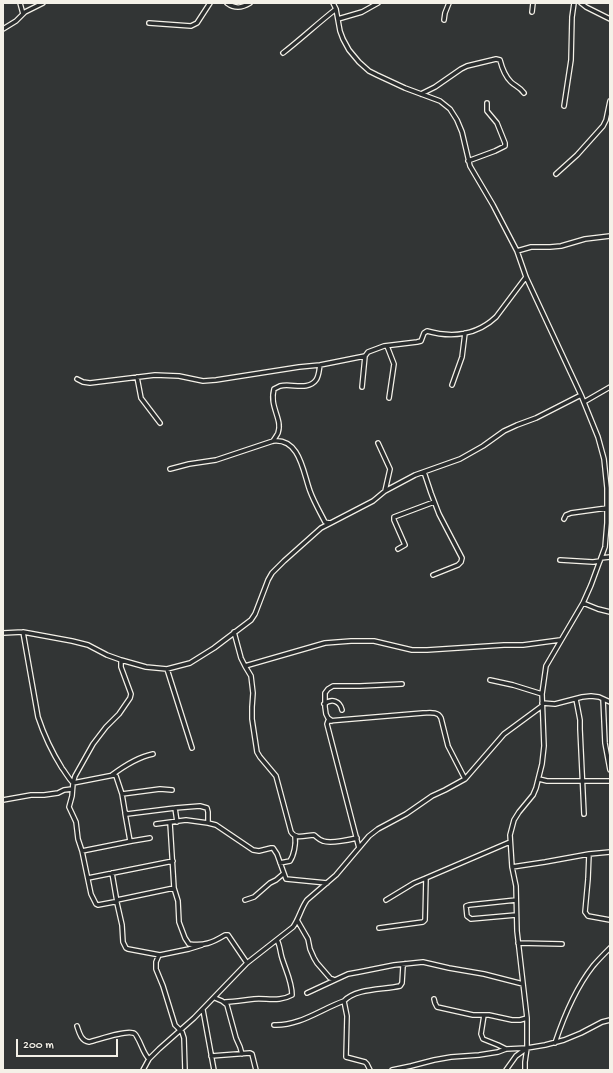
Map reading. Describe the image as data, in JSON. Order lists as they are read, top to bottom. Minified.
{"scale_bar":"200 m"}
